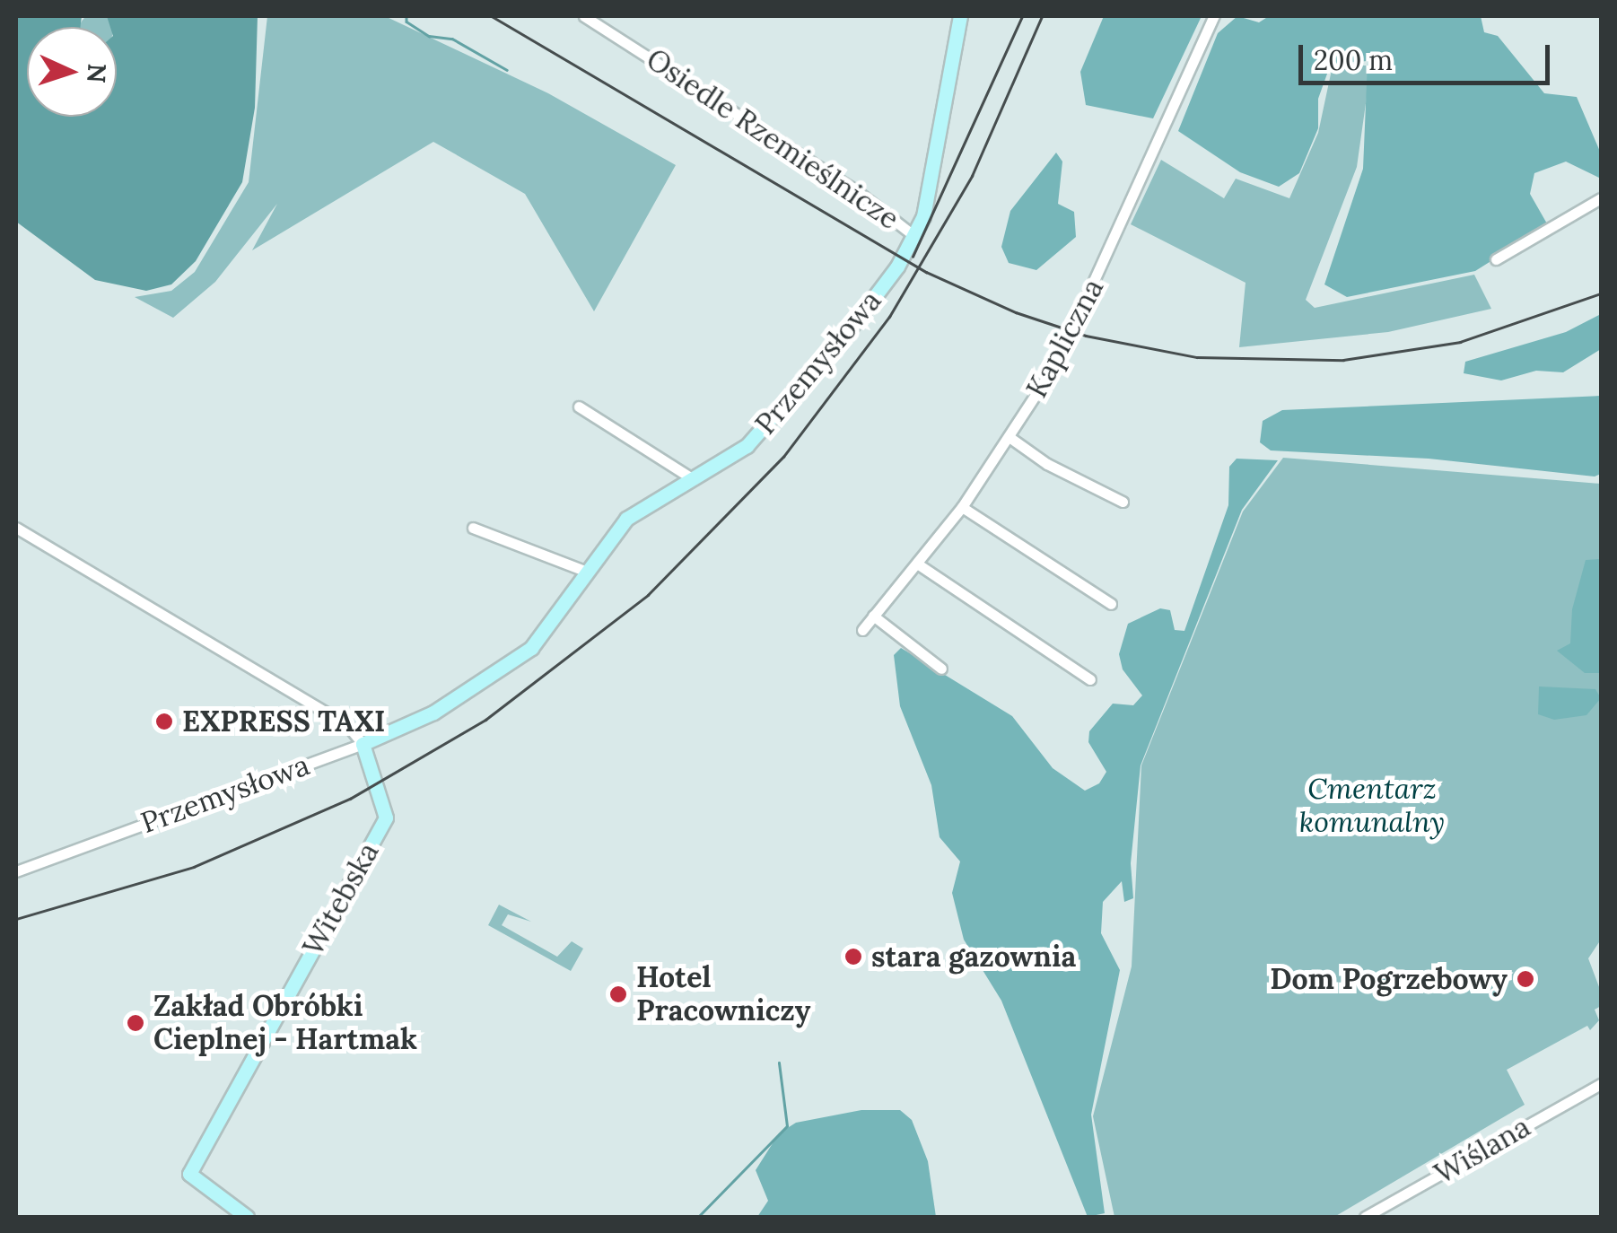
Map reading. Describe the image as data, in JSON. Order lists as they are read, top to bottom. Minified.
{"streets":{"street":["Osiedle Rzemieślnicze","Kapliczna","Przemysłowa","Witebska","Wiślana"]},"crossings":[["Osiedle Rzemieślnicze","Przemysłowa"],["Przemysłowa","Witebska"]],"parks":["Cmentarz komunalny"],"places":["EXPRESS TAXI","stara gazownia","Dom Pogrzebowy","Hotel Pracowniczy","Zakład Obróbki Cieplnej - Hartmak"],"scale_bar":"200 m","north":"right"}
